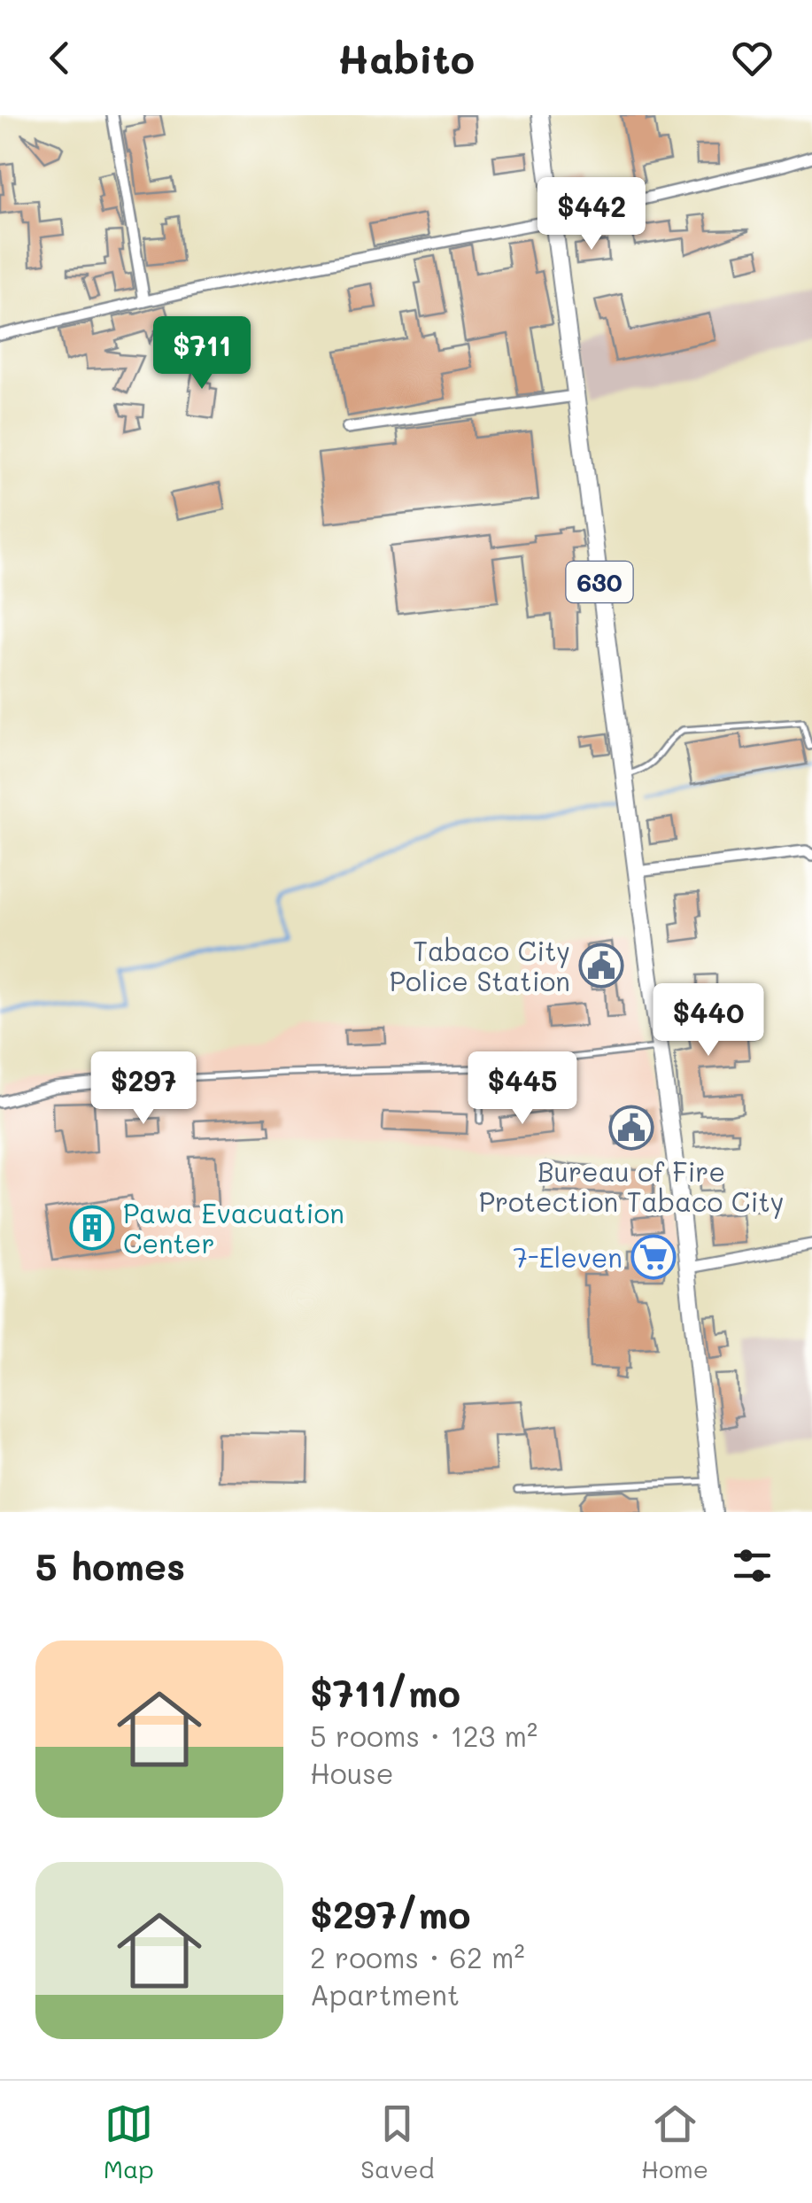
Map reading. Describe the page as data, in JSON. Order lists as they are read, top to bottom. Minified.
{"streets":{"main road":["630"]},"places":{"public building":["Tabaco City Police Station","Bureau of Fire Protection Tabaco City"],"building":["Pawa Evacuation Center"],"supermarket":["7-Eleven"]},"page":{"header":"Habito","price":["$442","$711","$440","$297","$445"],"heading":"5 homes","list":[{"name":"$711/mo","note":"5 rooms · 123 m² · House"},{"name":"$297/mo","note":"2 rooms · 62 m² · Apartment"}],"tabs":["Map","Saved","Home"]}}
